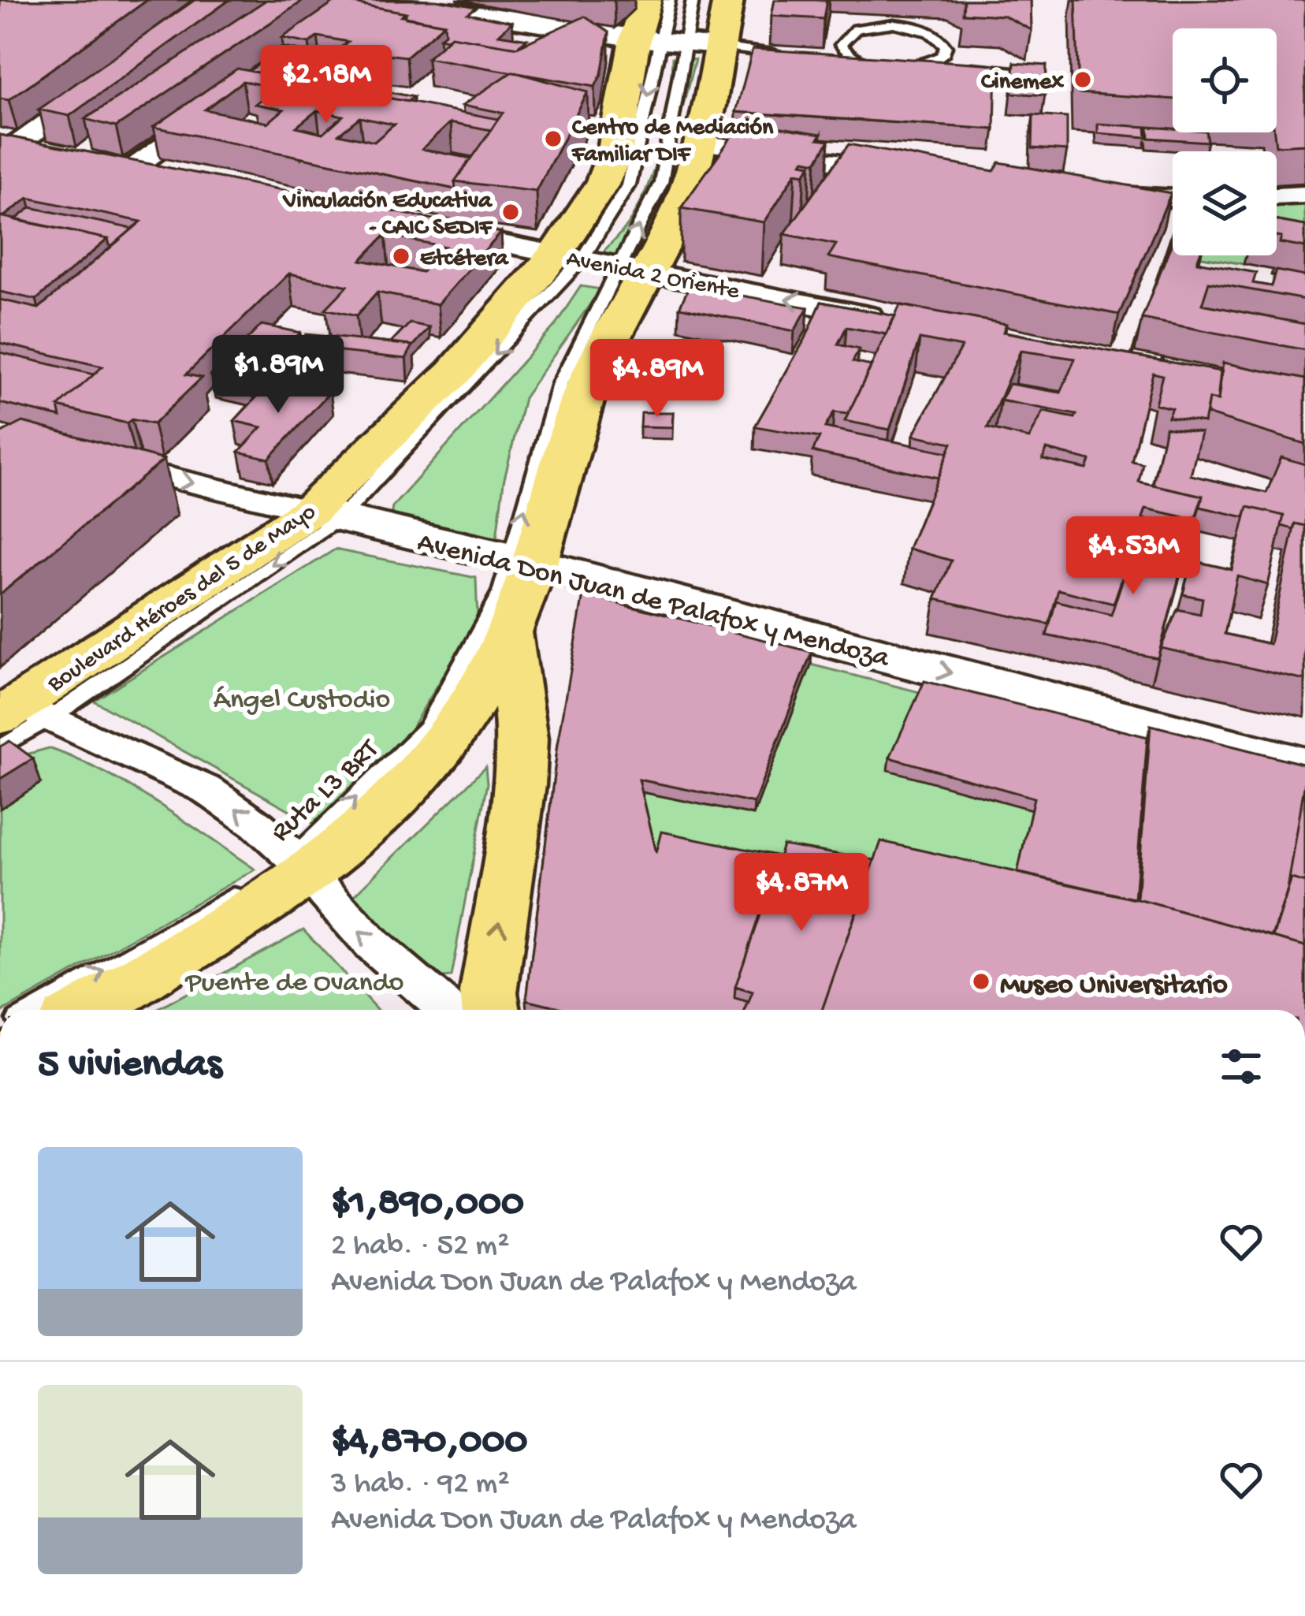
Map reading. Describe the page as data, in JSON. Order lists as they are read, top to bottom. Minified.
{"streets":{"main road":["Boulevard Héroes del 5 de Mayo","Avenida Don Juan de Palafox y Mendoza"],"street":["Avenida 2 Oriente"],"lane":["Ruta L3 BRT"]},"crossings":[["Avenida 2 Oriente","Boulevard Héroes del 5 de Mayo"],["Boulevard Héroes del 5 de Mayo","Avenida Don Juan de Palafox y Mendoza"],["Avenida Don Juan de Palafox y Mendoza","Ruta L3 BRT"]],"one_way":["Ruta L3 BRT"],"parks":["Ángel Custodio","Puente de Ovando"],"places":["Cinemex","Centro de Mediación Familiar DIF","Vinculación Educativa - CAIC SEDIF","Etcétera","Museo Universitario"],"page":{"price":["$2.18M","$1.89M","$4.89M","$4.53M","$4.87M"],"heading":"5 viviendas","list":[{"name":"$1,890,000","note":"2 hab. · 52 m² · Avenida Don Juan de Palafox y Mendoza"},{"name":"$4,870,000","note":"3 hab. · 92 m² · Avenida Don Juan de Palafox y Mendoza"}]}}
